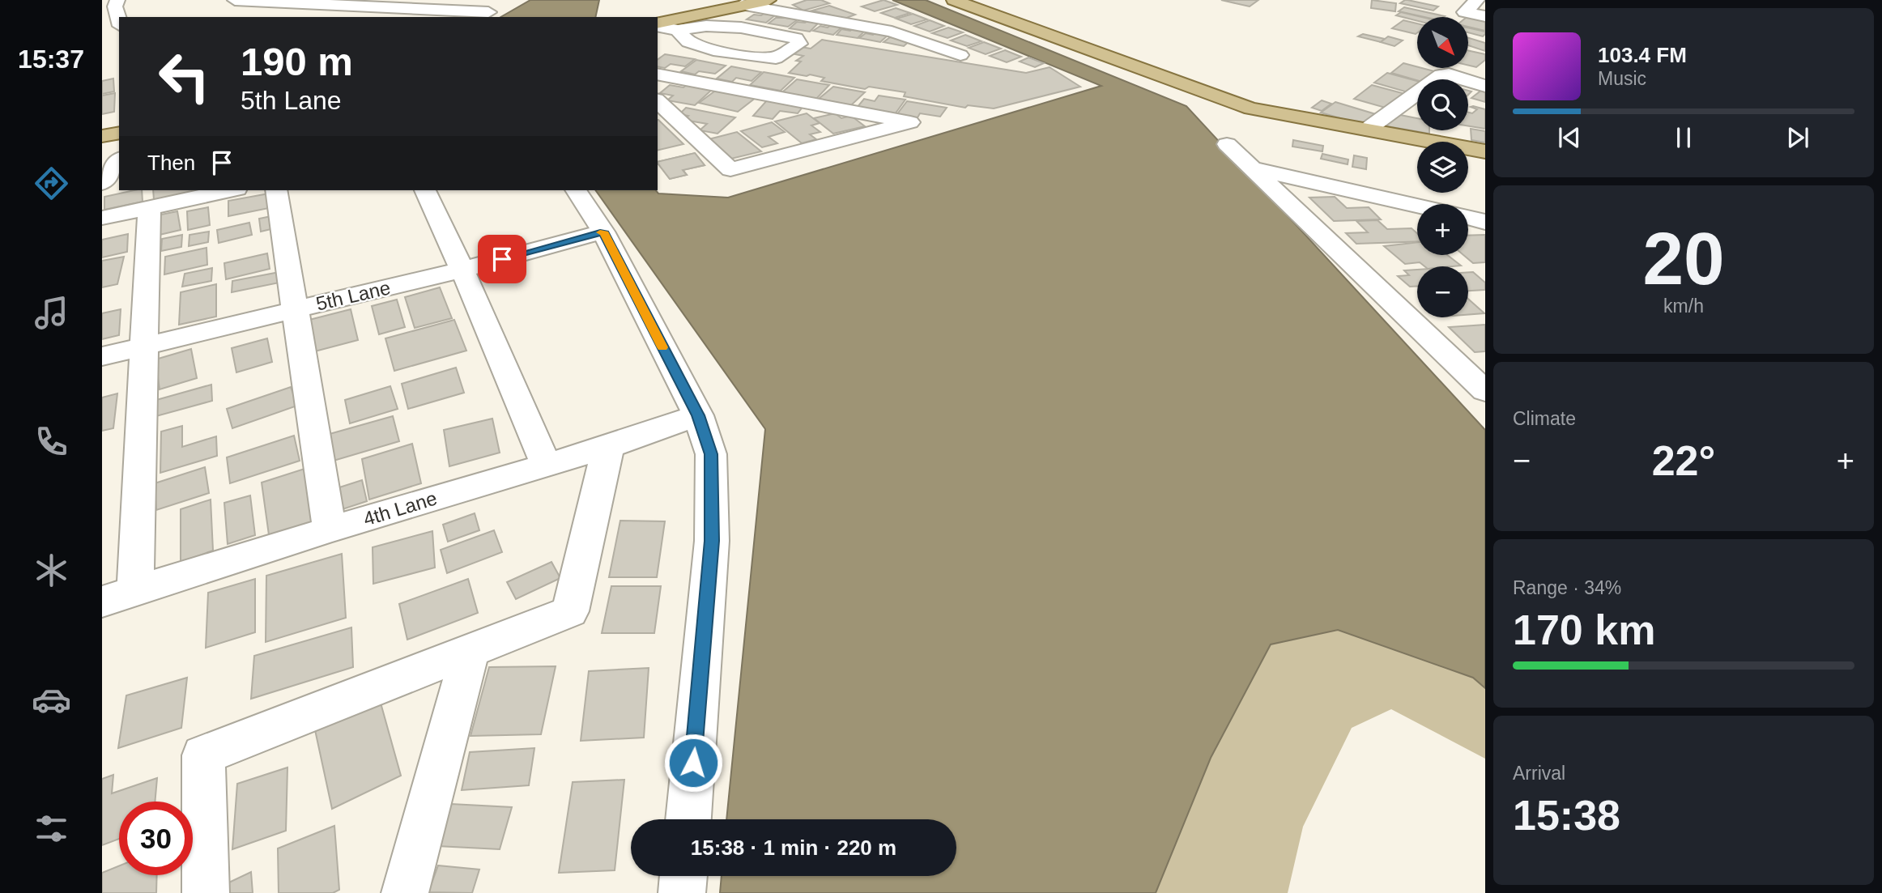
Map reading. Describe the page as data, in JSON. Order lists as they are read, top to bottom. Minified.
{"streets":{"street":["5th Lane","4th Lane"]},"north":"bottom right","page":{"tabs":"15:37","map_buttons":["+","−"],"turn":["190 m","5th Lane"],"song":["103.4 FM","Music"],"then":"Then","tile":[["20","km/h"],"Climate",["Range · 34%","170 km"],["Arrival","15:38"]],"heat":["−","22°","+"],"limit":"30","trip":"15:38 · 1 min · 220 m"}}
